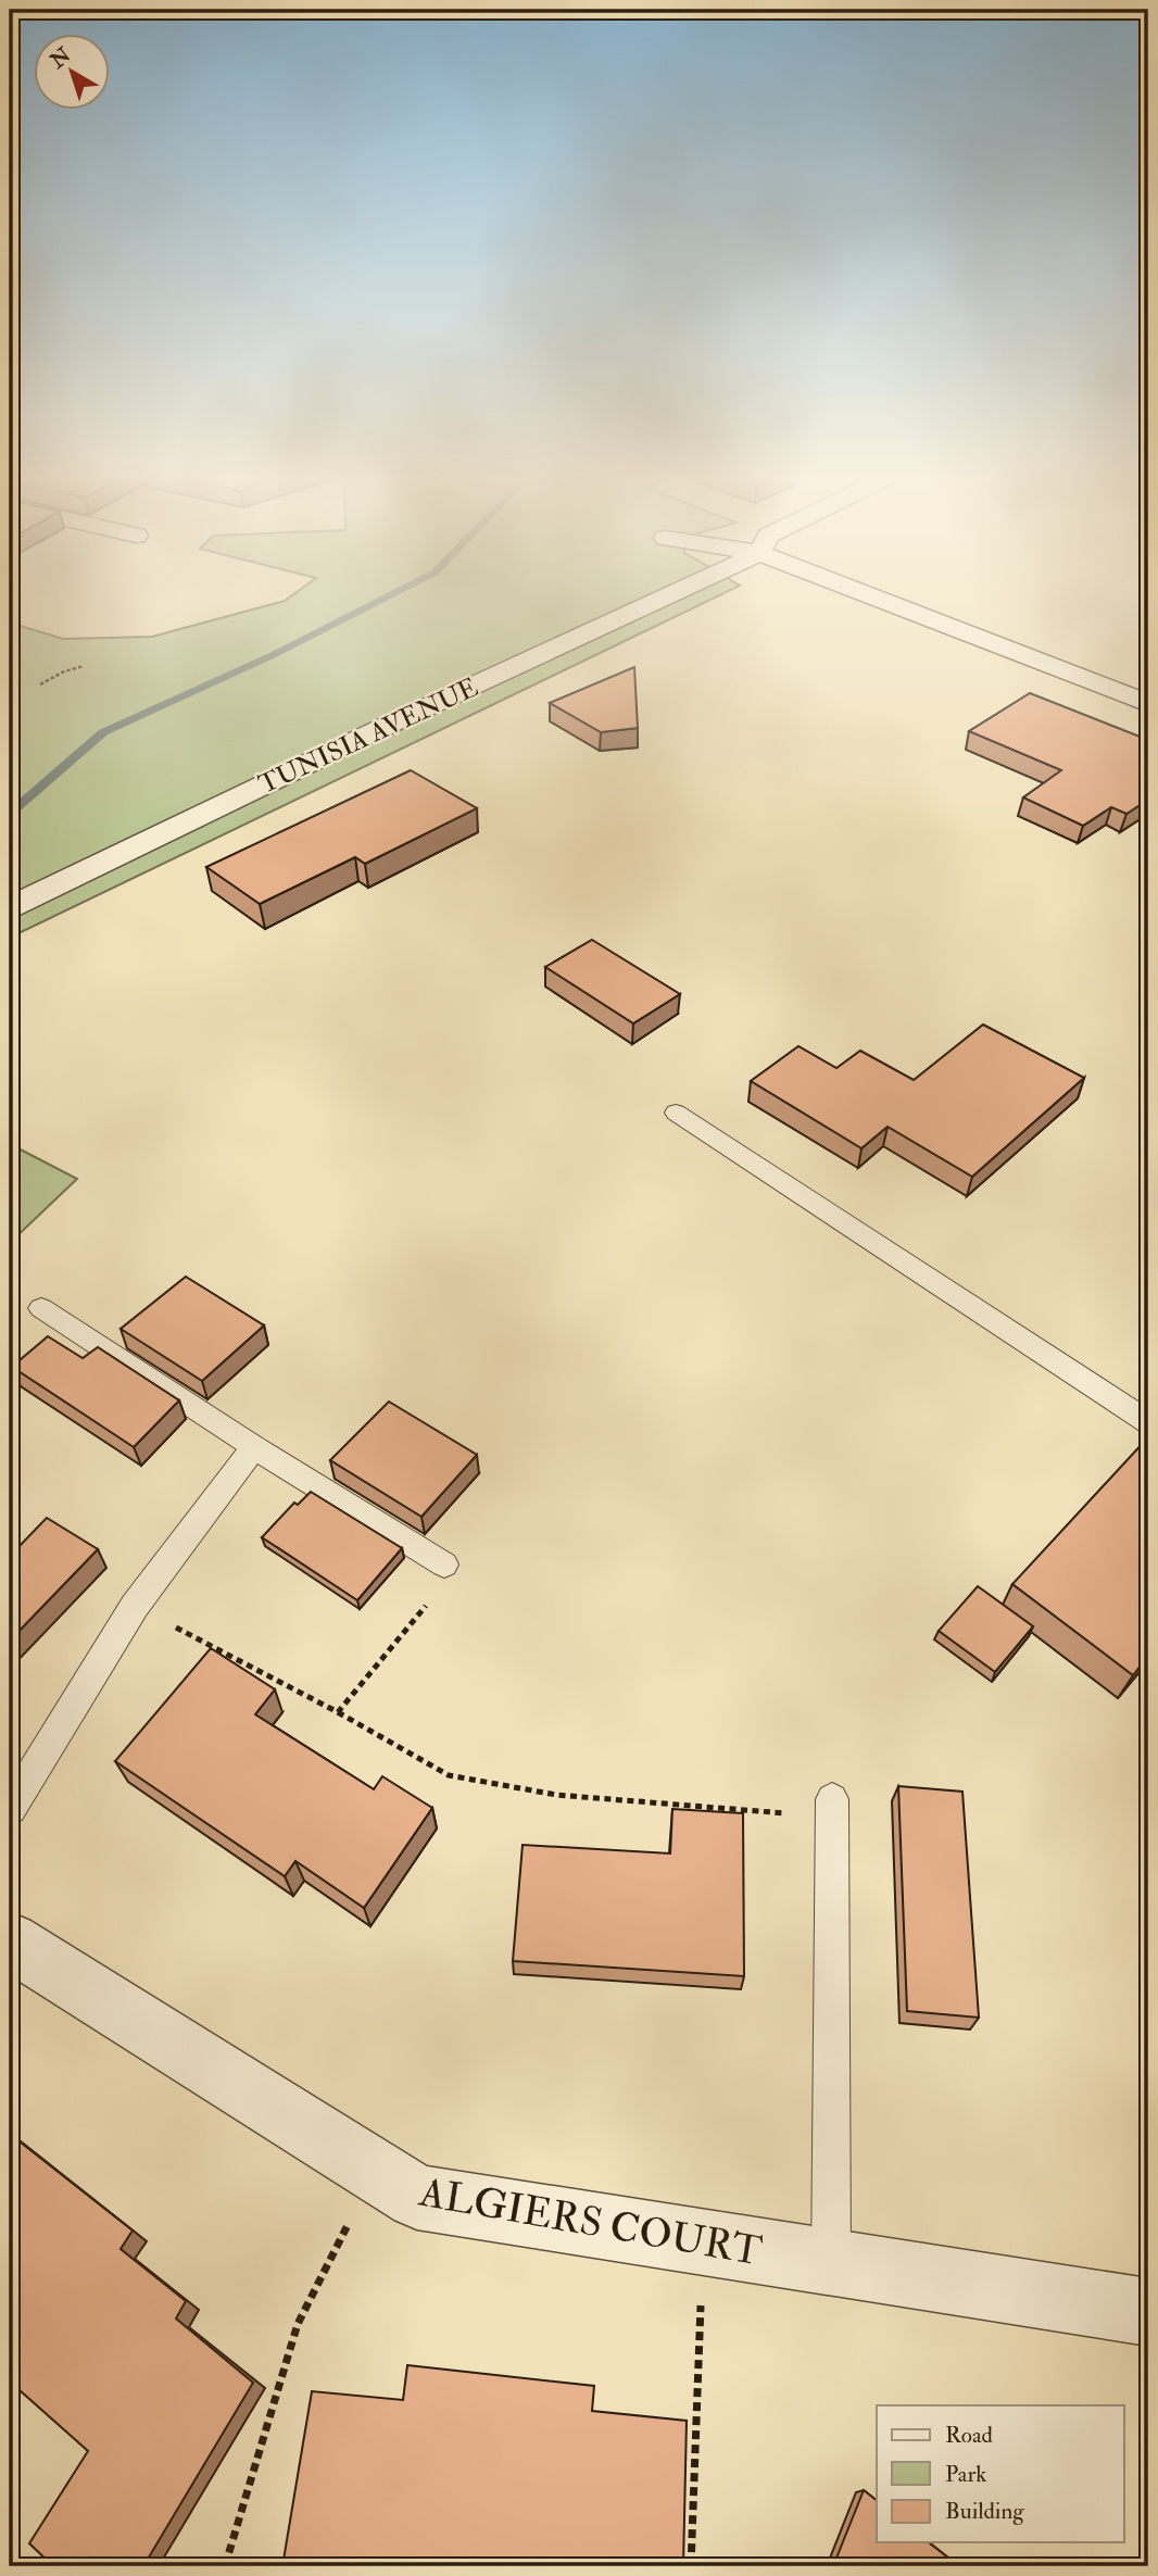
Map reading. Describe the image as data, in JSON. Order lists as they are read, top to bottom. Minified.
{"streets":{"street":["TUNISIA AVENUE","ALGIERS COURT"]},"legend":["Road","Park","Building"],"north":"top left"}
